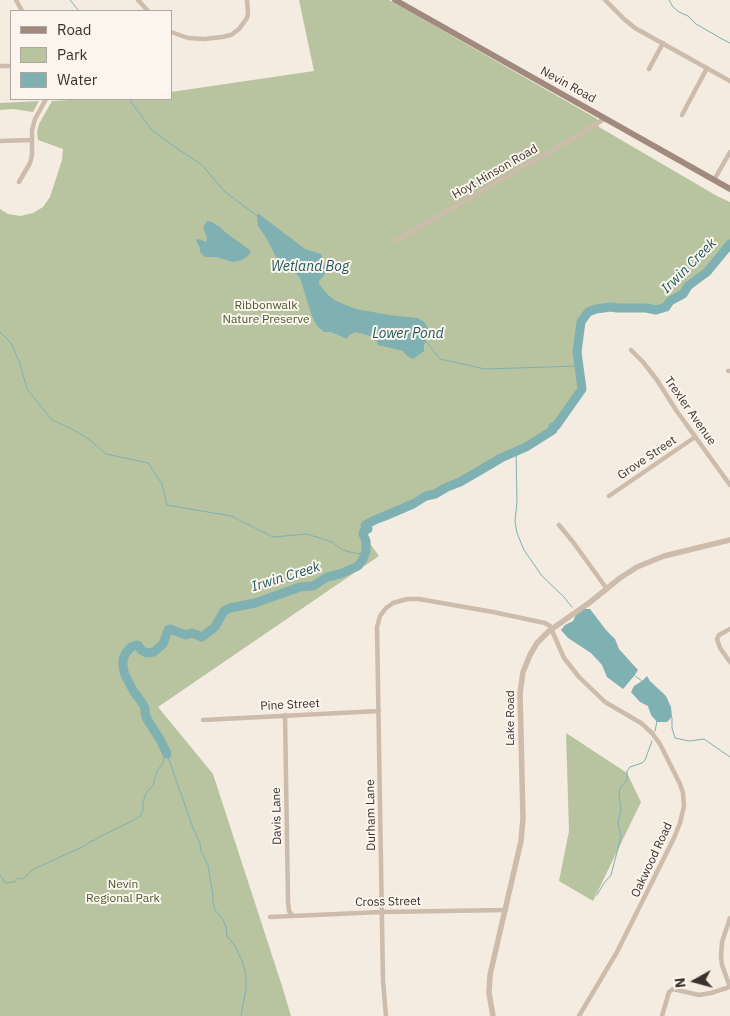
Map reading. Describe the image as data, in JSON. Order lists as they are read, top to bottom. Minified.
{"streets":{"main road":["Nevin Road"],"street":["Hoyt Hinson Road","Trexler Avenue","Grove Street","Pine Street","Lake Road","Durham Lane","Davis Lane","Oakwood Road","Cross Street"]},"crossings":[["Nevin Road","Hoyt Hinson Road"],["Trexler Avenue","Grove Street"],["Pine Street","Durham Lane"],["Pine Street","Davis Lane"],["Lake Road","Durham Lane"],["Lake Road","Oakwood Road"],["Lake Road","Cross Street"],["Durham Lane","Oakwood Road"],["Durham Lane","Cross Street"],["Davis Lane","Cross Street"]],"water":["Irwin Creek","Wetland Bog","Lower Pond"],"parks":["Ribbonwalk Nature Preserve","Nevin Regional Park"],"legend":["Road","Park","Water"],"north":"left"}
